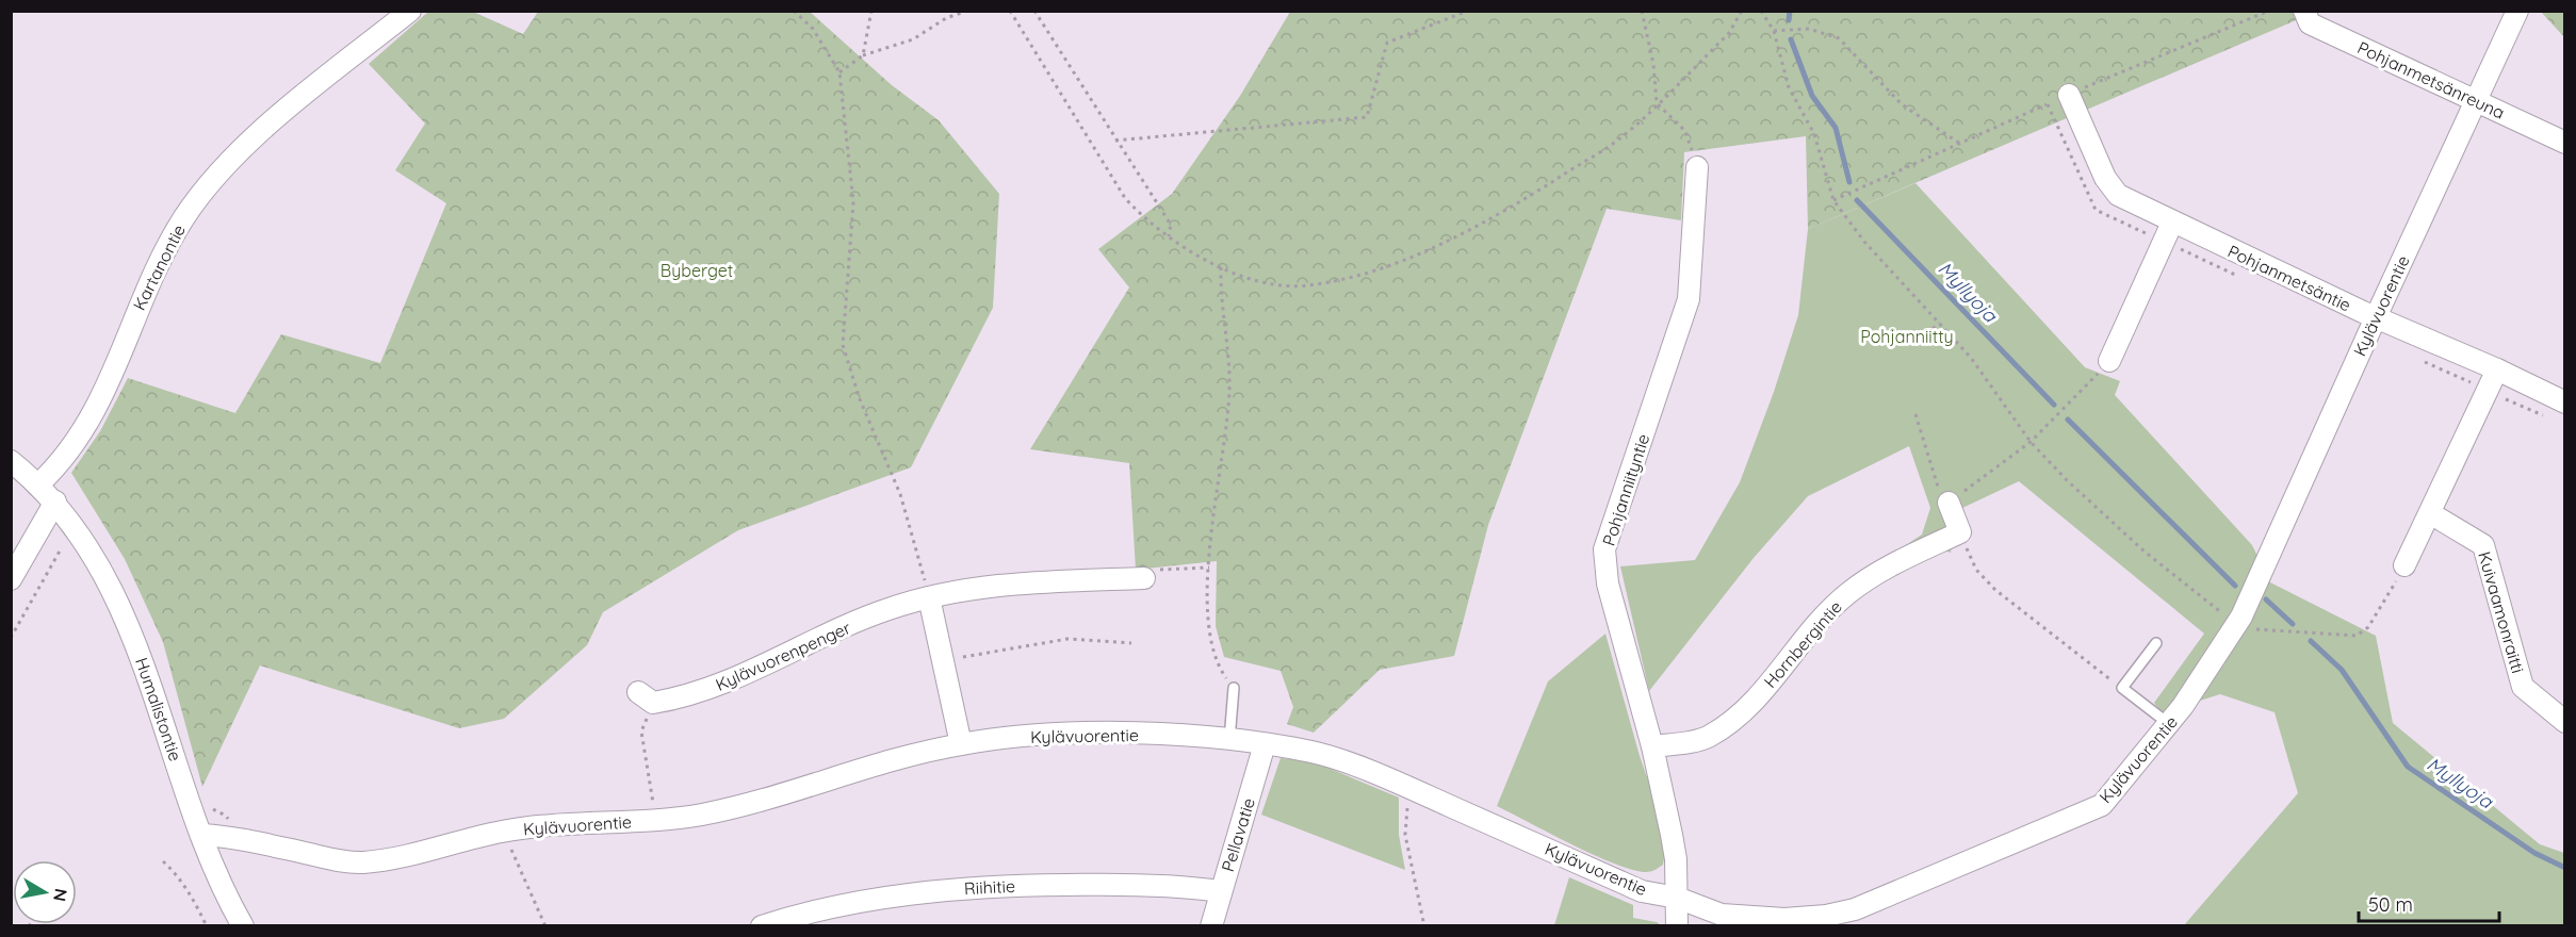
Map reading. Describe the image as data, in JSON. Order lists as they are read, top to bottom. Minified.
{"streets":{"street":["Pohjanmetsänreuna","Kartanontie","Pohjanmetsäntie","Kylävuorentie","Pohjanniityntie","Kuivaamonraitti","Hornbergintie","Kylävuorenpenger","Humalistontie","Pellavatie","Riihitie"]},"crossings":[["Pohjanmetsänreuna","Kylävuorentie"],["Pohjanmetsäntie","Kylävuorentie"],["Kylävuorentie","Pohjanniityntie"],["Kylävuorentie","Humalistontie"],["Kylävuorentie","Pellavatie"],["Pohjanniityntie","Hornbergintie"],["Pellavatie","Riihitie"]],"water":["Myllyoja"],"parks":["Byberget","Pohjanniitty"],"scale_bar":"50 m","north":"right"}
